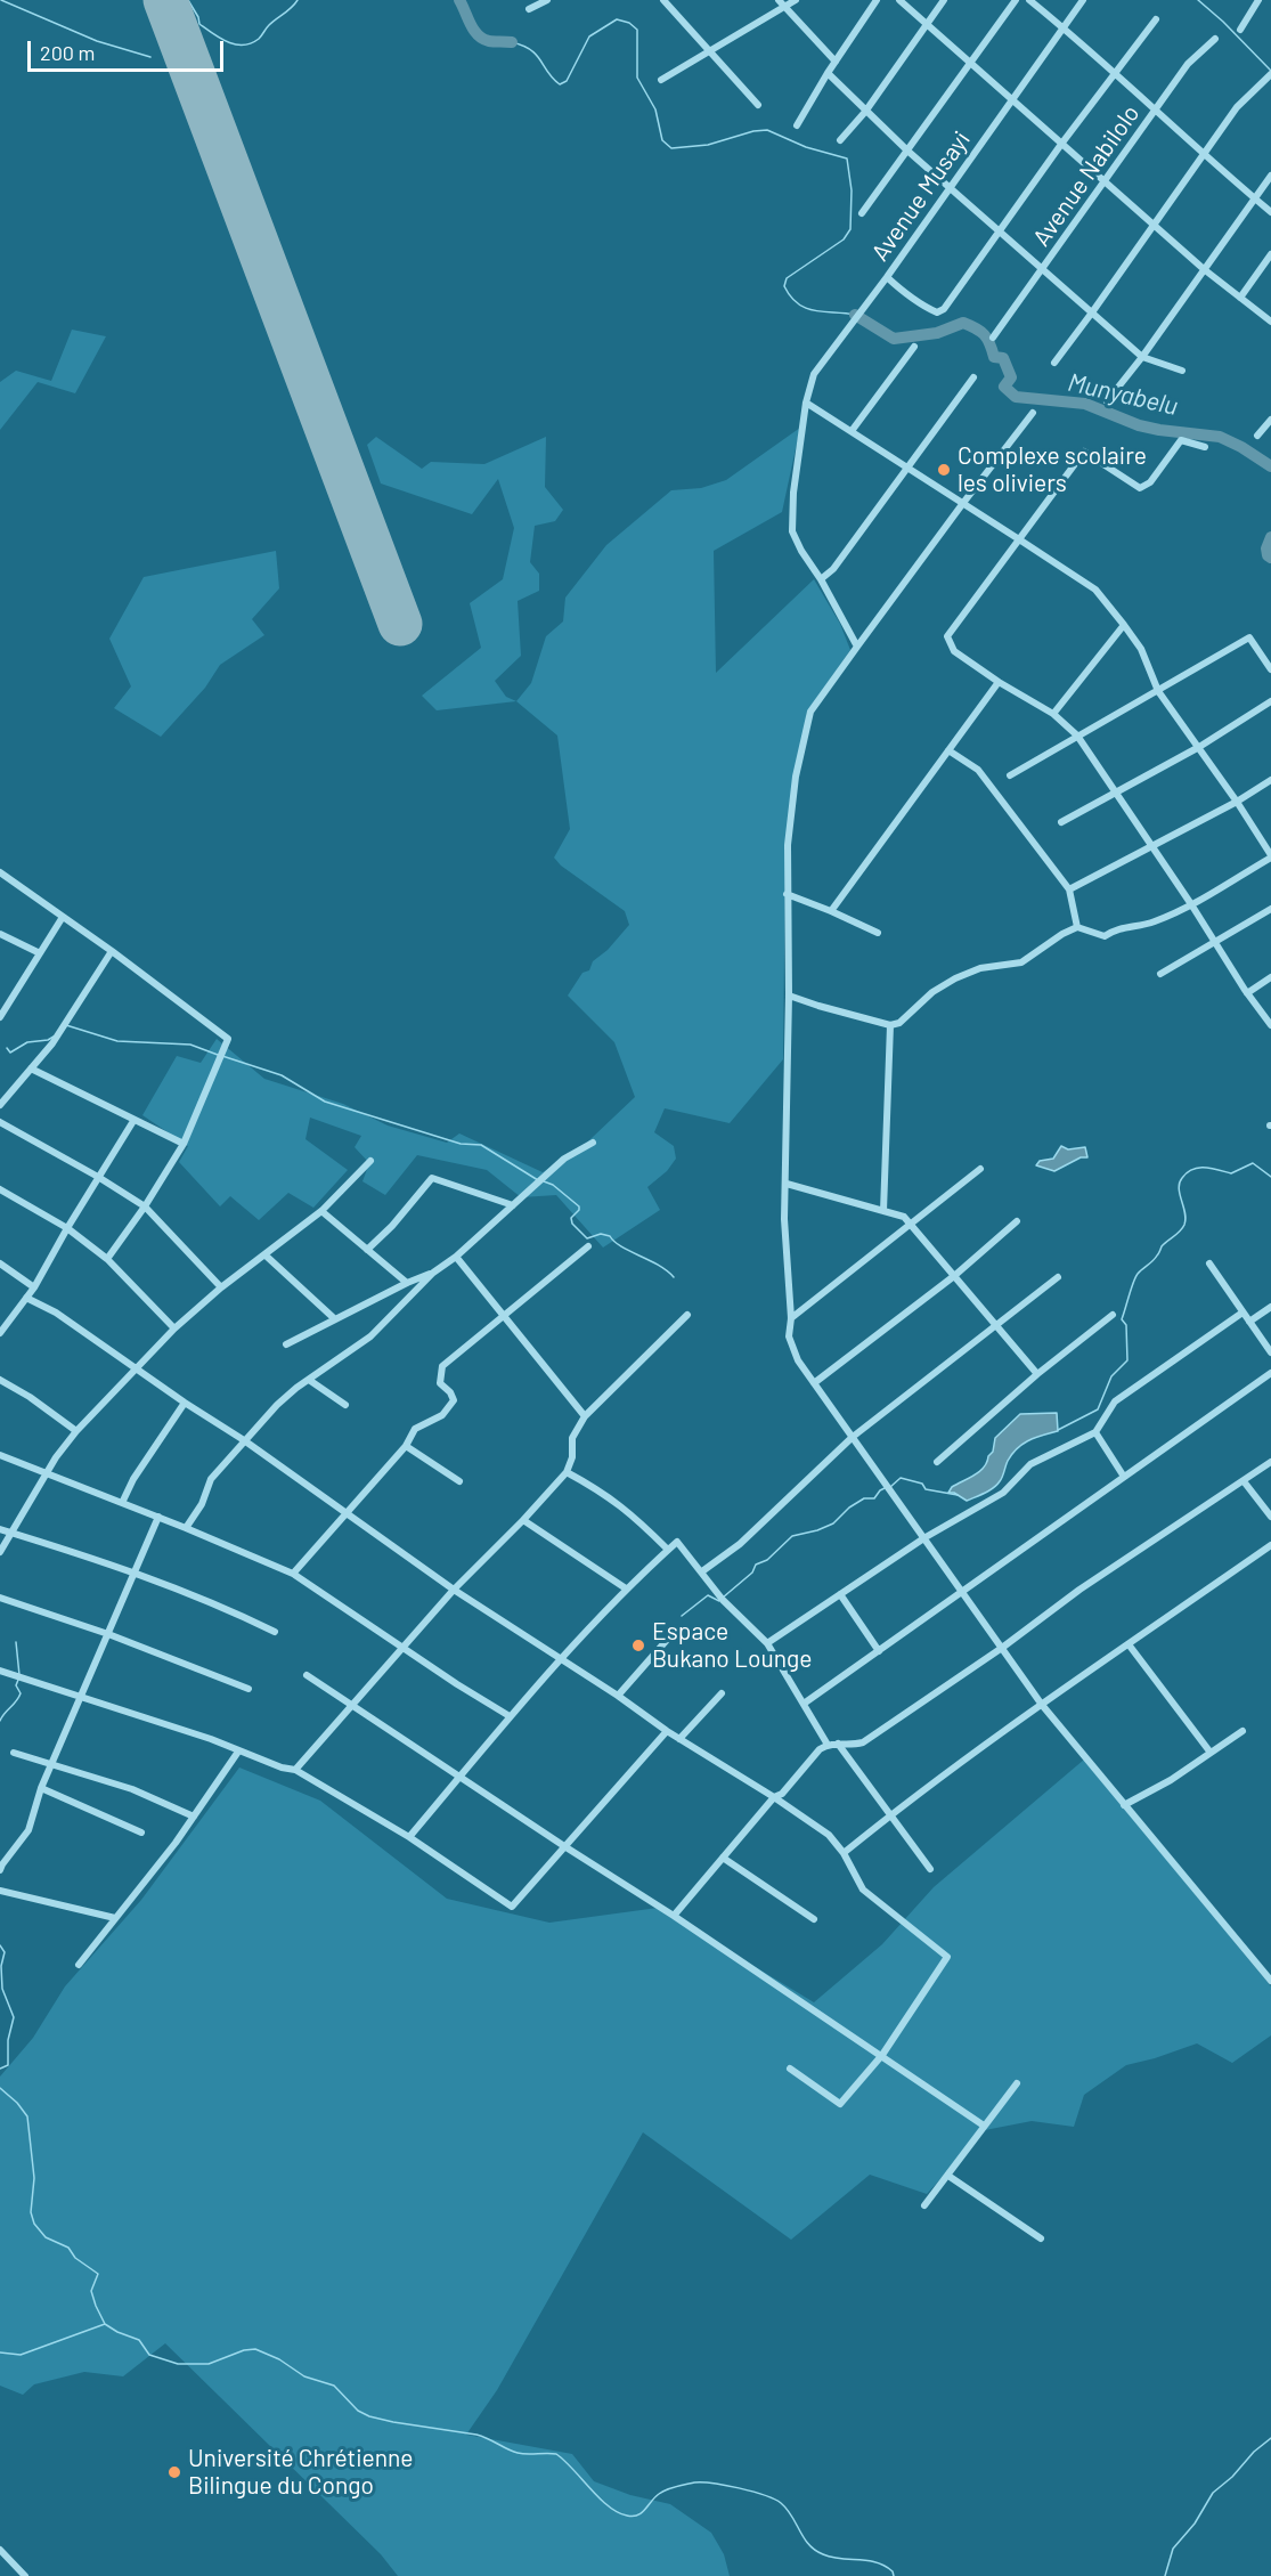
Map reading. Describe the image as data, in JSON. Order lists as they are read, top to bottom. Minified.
{"streets":{"street":["Avenue Nabilolo","Avenue Musayi"]},"water":["Munyabelu"],"places":["Complexe scolaire les oliviers","Espace Bukano Lounge","Université Chrétienne Bilingue du Congo"],"scale_bar":"200 m"}
